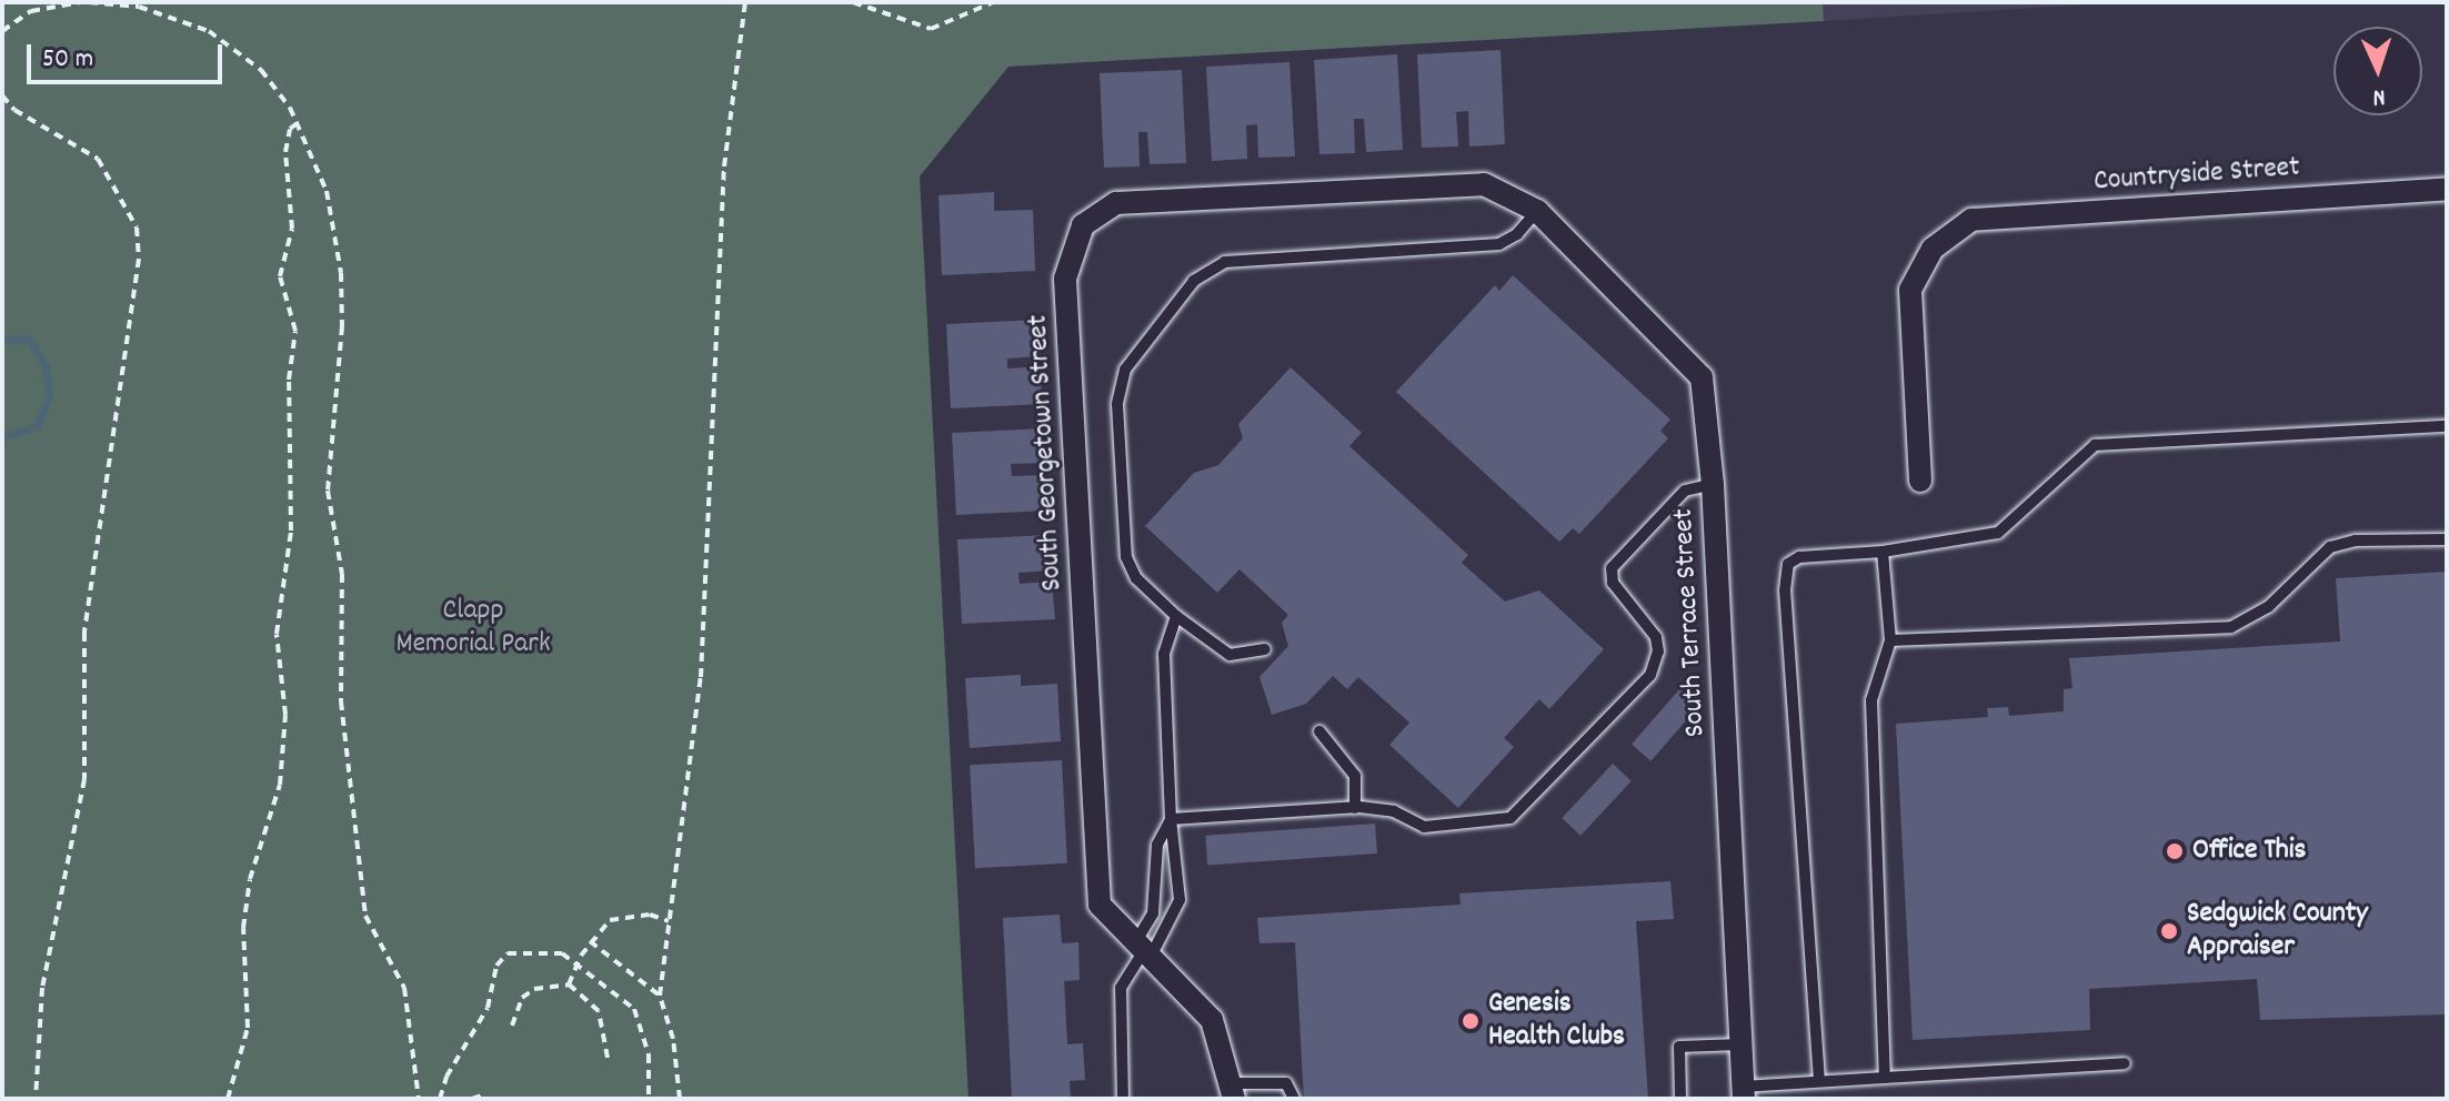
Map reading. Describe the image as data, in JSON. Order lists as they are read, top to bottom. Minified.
{"streets":{"street":["Countryside Street","South Georgetown Street","South Terrace Street"]},"crossings":[["South Georgetown Street","South Terrace Street"]],"parks":["Clapp Memorial Park"],"places":["Office This","Sedgwick County Appraiser","Genesis Health Clubs"],"scale_bar":"50 m","north":"bottom"}
